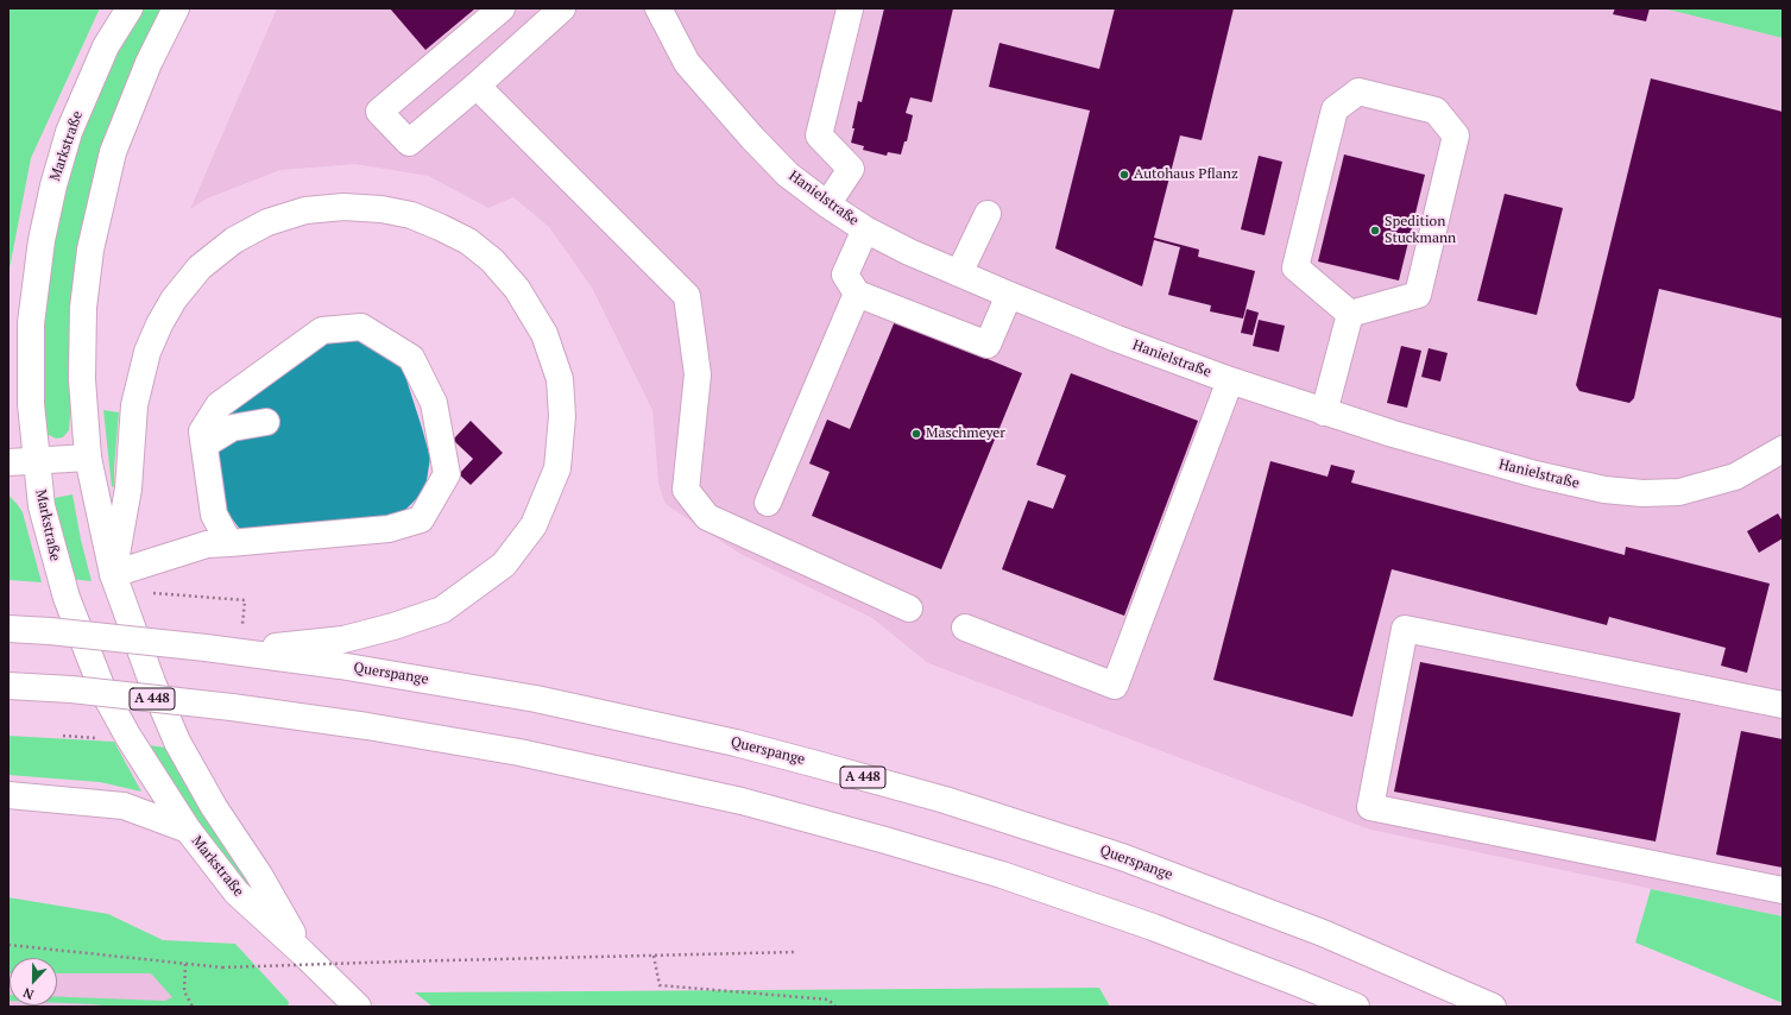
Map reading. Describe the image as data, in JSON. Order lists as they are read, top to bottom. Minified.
{"streets":{"main road":["Markstraße","Hanielstraße","Querspange","A 448"]},"places":["Autohaus Pflanz","Spedition Stuckmann","Maschmeyer"],"north":"bottom"}
